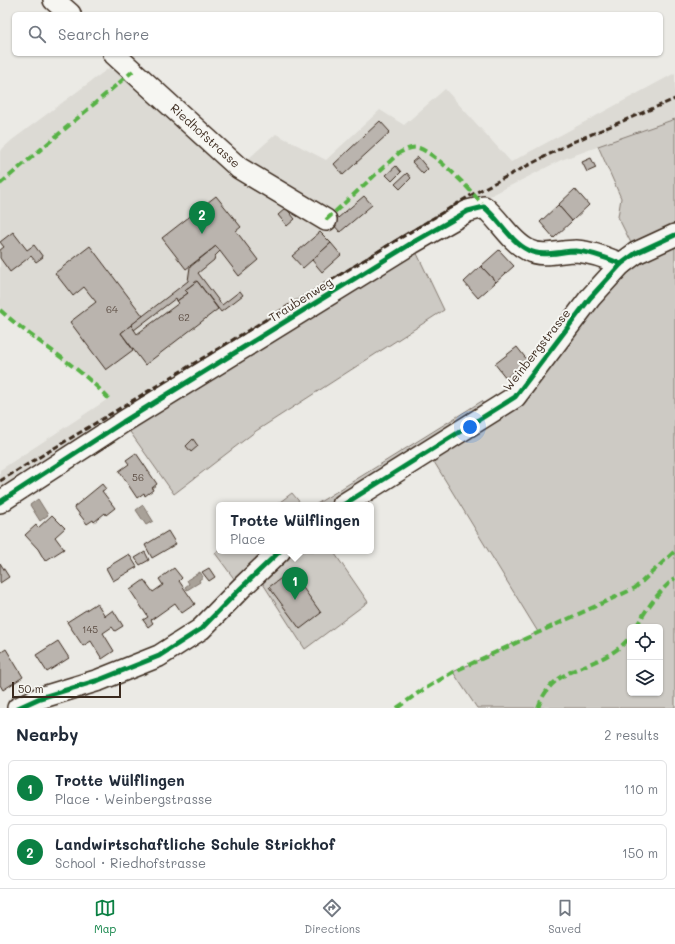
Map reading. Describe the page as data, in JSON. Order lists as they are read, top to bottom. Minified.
{"streets":{"street":["Riedhofstrasse","Traubenweg","Weinbergstrasse"]},"crossings":[["Traubenweg","Weinbergstrasse"]],"house_numbers":["64","62","56","145"],"scale_bar":"50 m","page":{"search":"Search here","pins":["2","1"],"popup":["Trotte Wülflingen","Place"],"scale":"50 m","heading":["Nearby","2 results"],"list":[{"mark":"1","name":"Trotte Wülflingen","note":"Place · Weinbergstrasse","value":"110 m"},{"mark":"2","name":"Landwirtschaftliche Schule Strickhof","note":"School · Riedhofstrasse","value":"150 m"}],"nav":["Map","Directions","Saved"]}}
